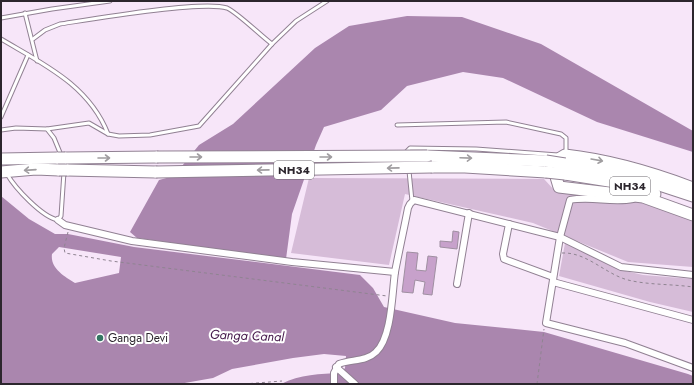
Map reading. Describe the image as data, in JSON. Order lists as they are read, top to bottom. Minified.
{"streets":{"highway":["NH34"]},"water":["Ganga Canal"],"places":["Ganga Devi"]}
